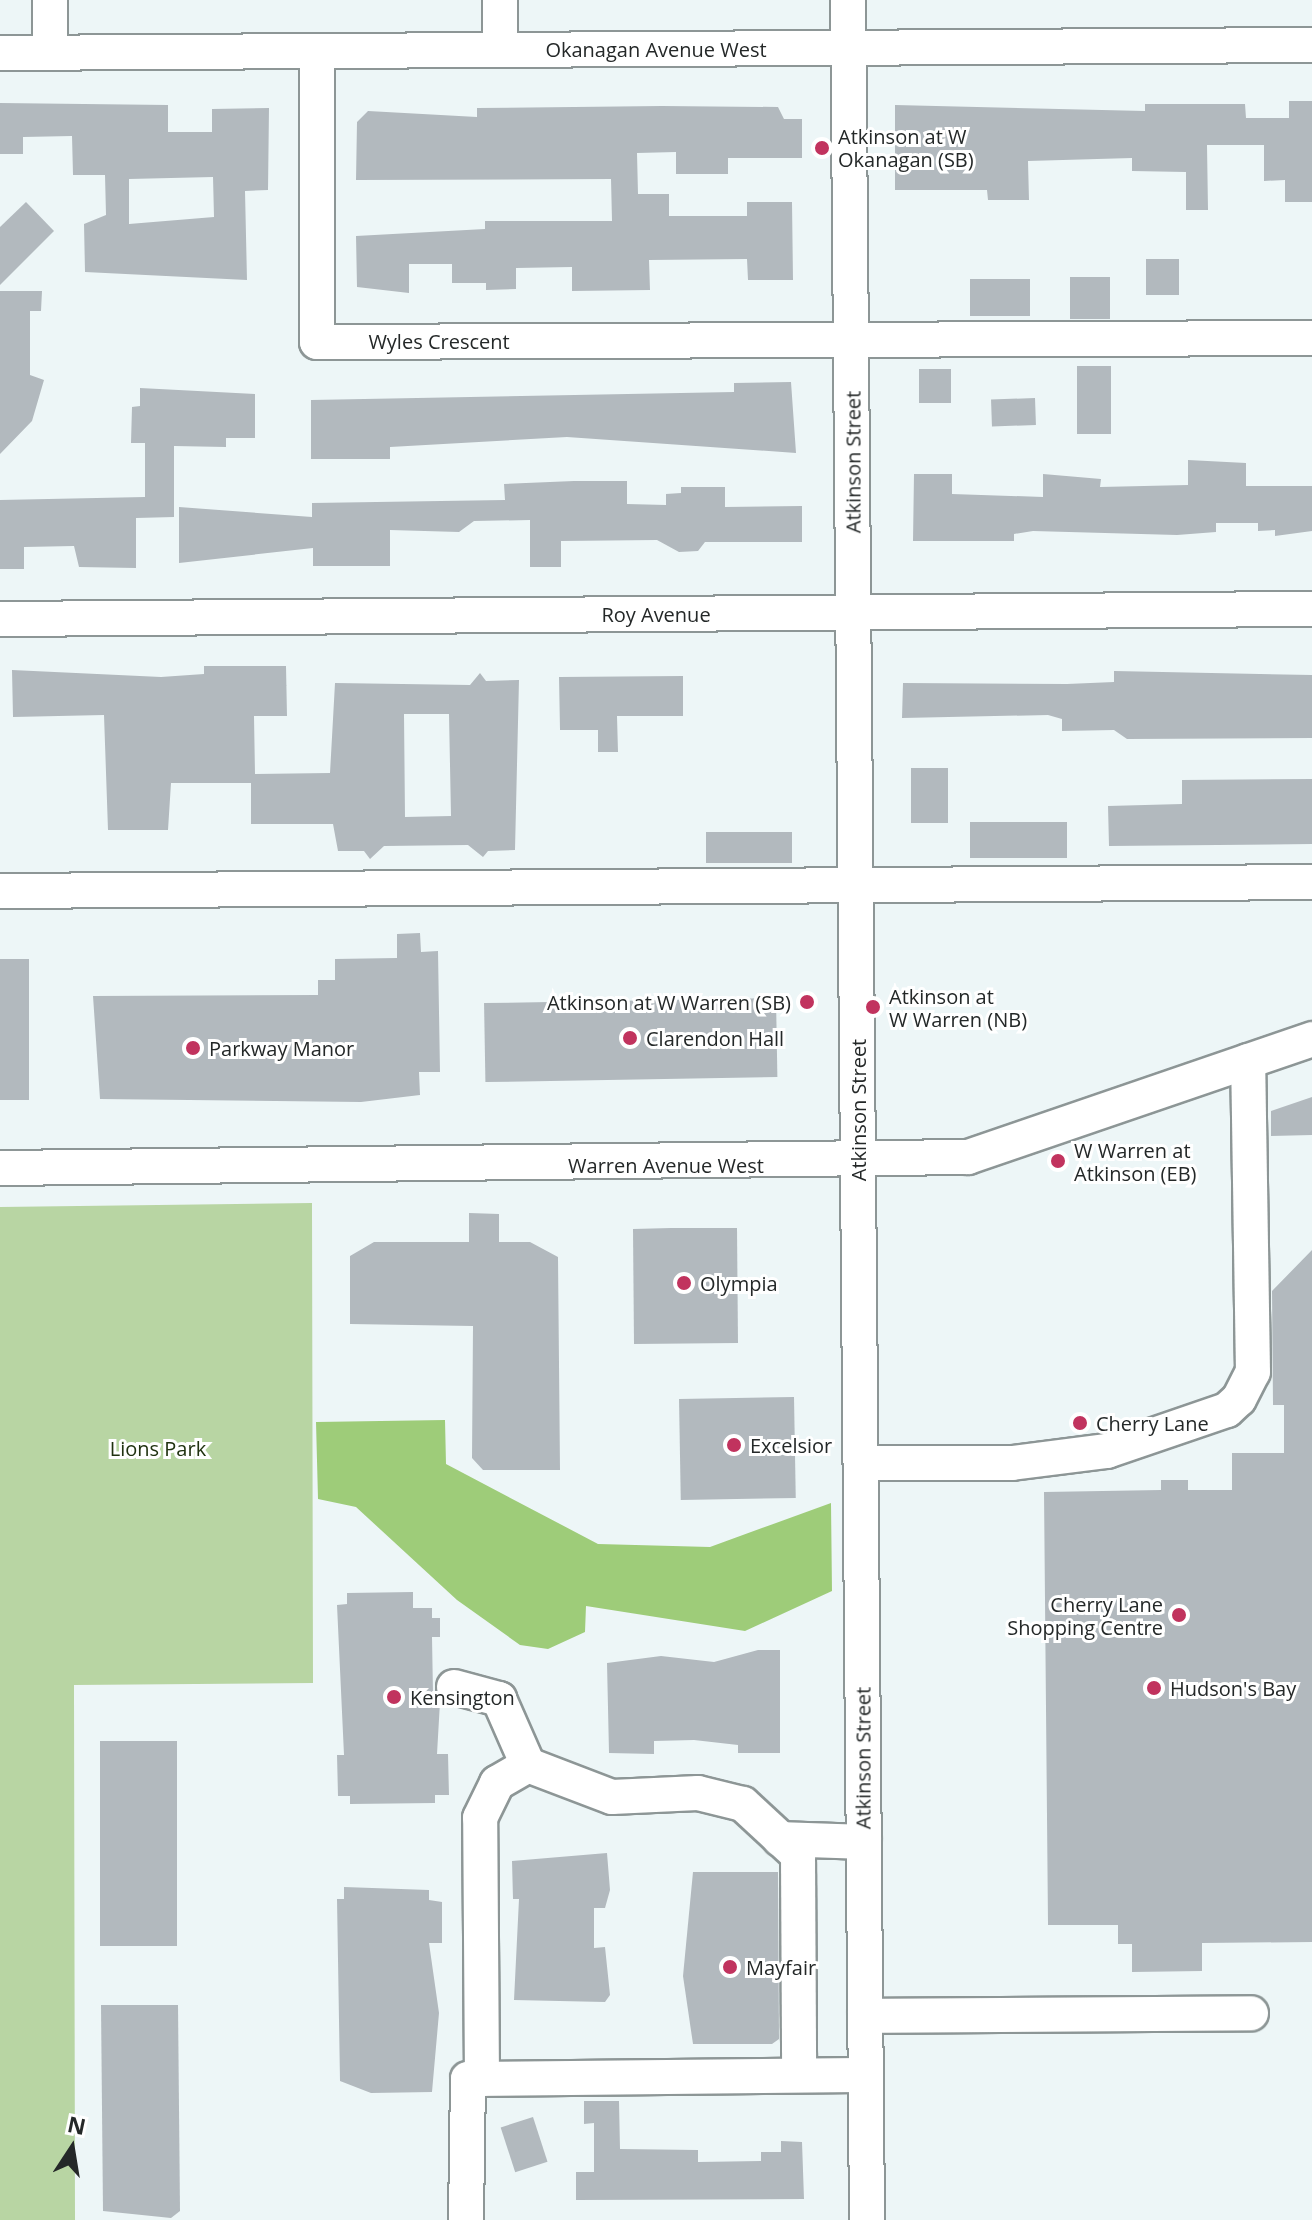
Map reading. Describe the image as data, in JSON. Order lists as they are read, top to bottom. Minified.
{"streets":{"street":["Okanagan Avenue West","Wyles Crescent","Atkinson Street","Roy Avenue","Warren Avenue West"]},"crossings":[["Okanagan Avenue West","Wyles Crescent"],["Okanagan Avenue West","Atkinson Street"],["Wyles Crescent","Atkinson Street"],["Atkinson Street","Roy Avenue"],["Atkinson Street","Warren Avenue West"]],"parks":["Lions Park"],"places":["Atkinson at W Okanagan (SB)","Atkinson at W Warren (SB)","Atkinson at W Warren (NB)","Clarendon Hall","Parkway Manor","W Warren at Atkinson (EB)","Olympia","Cherry Lane","Excelsior","Cherry Lane Shopping Centre","Hudson's Bay","Kensington","Mayfair"],"north":"top"}
